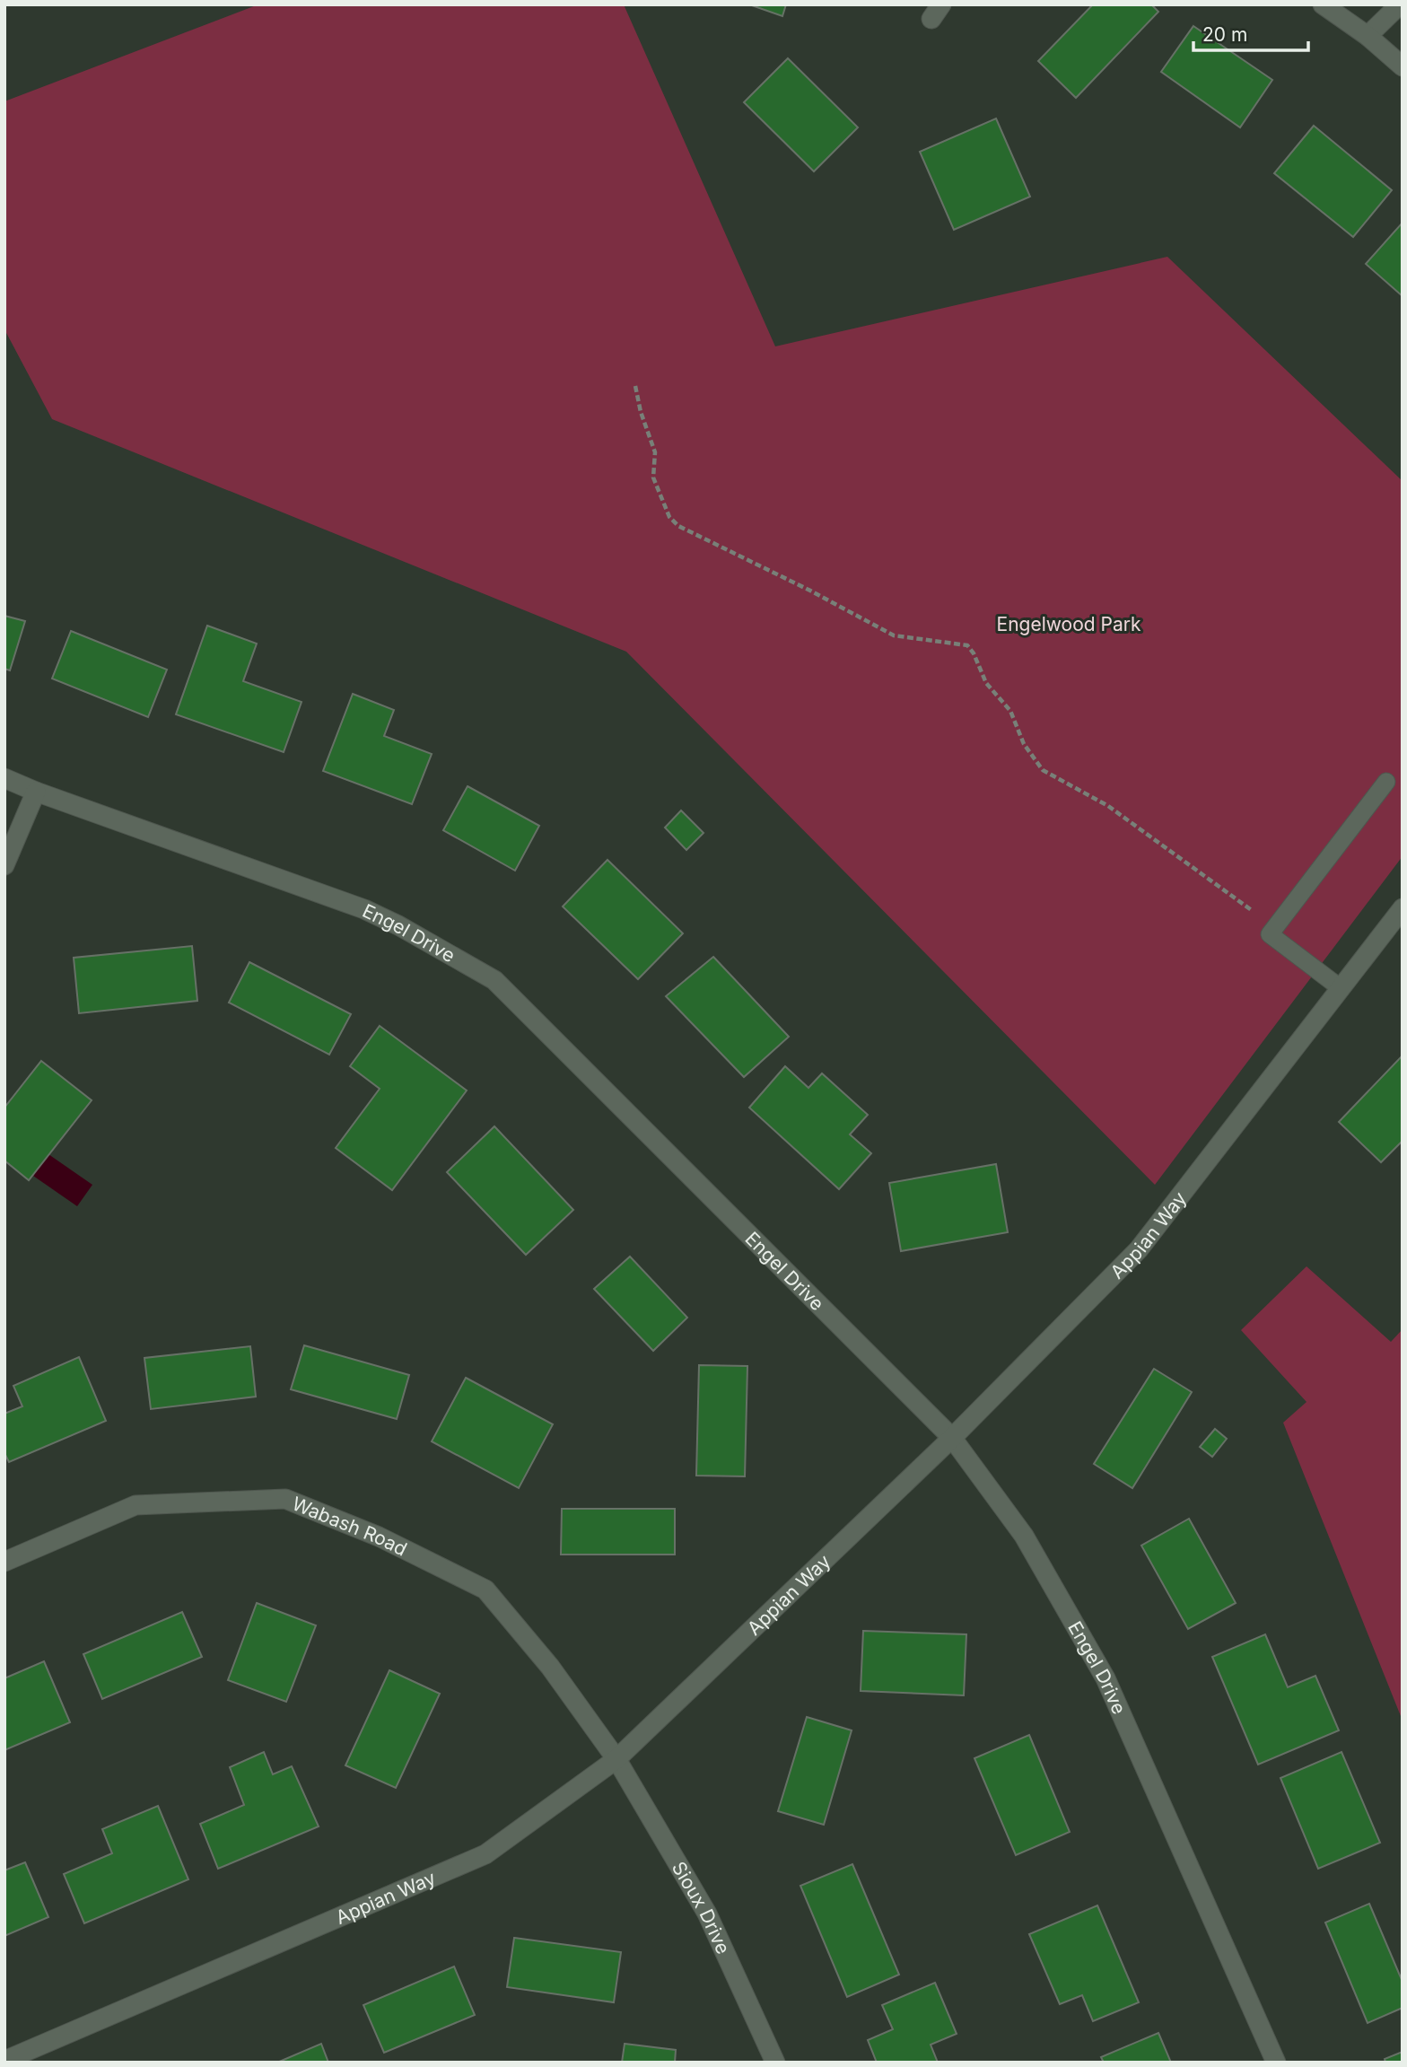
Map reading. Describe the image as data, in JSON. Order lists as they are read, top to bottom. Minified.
{"streets":{"street":["Engel Drive","Appian Way","Wabash Road","Sioux Drive"]},"crossings":[["Engel Drive","Appian Way"],["Appian Way","Wabash Road"],["Appian Way","Sioux Drive"],["Wabash Road","Sioux Drive"]],"parks":["Engelwood Park"],"scale_bar":"20 m"}
